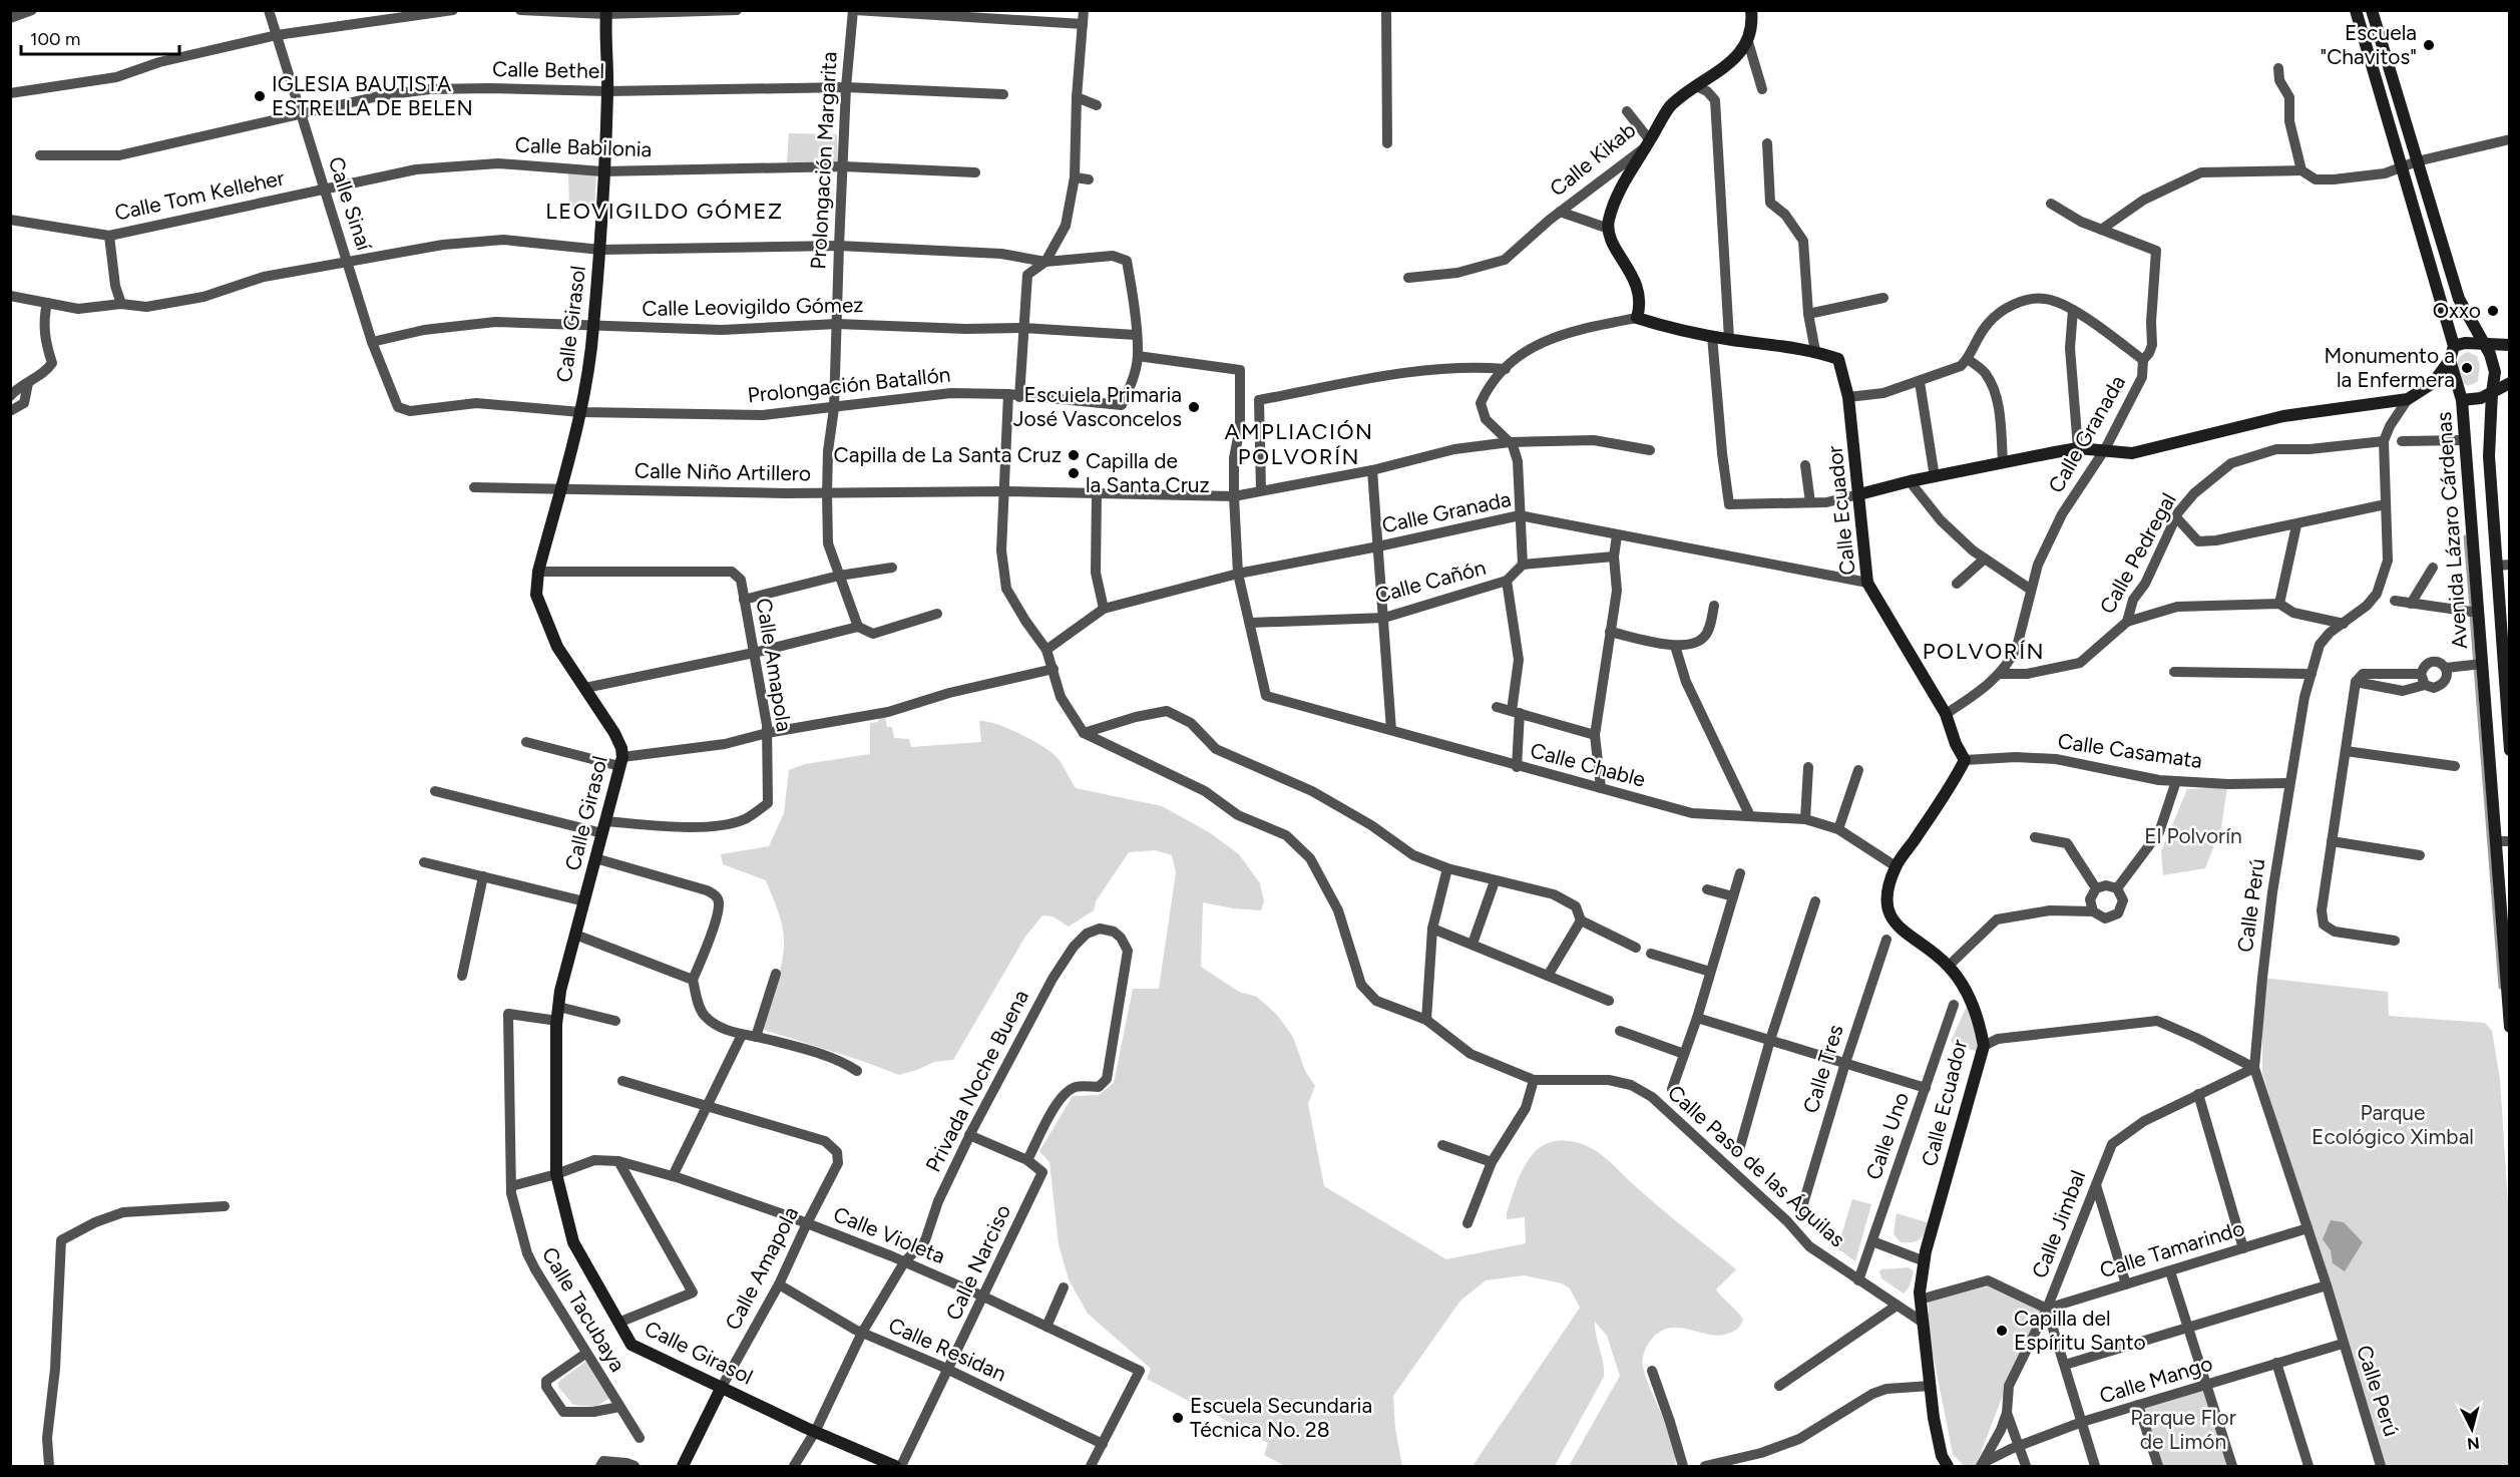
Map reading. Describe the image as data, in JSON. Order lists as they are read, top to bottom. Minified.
{"streets":{"street":["Calle Bethel","Calle Babilonia","Calle Kikab","Prolongación Margarita","Calle Tom Kelleher","Calle Sinaí","Calle Leovigildo Gómez","Calle Girasol","Prolongación Batallón","Calle Granada","Calle Niño Artillero","Calle Ecuador","Avenida Lázaro Cárdenas","Calle Pedregal","Calle Cañón","Calle Amapola","Calle Casamata","Calle Chable","Calle Perú","Calle Tres","Privada Noche Buena","Calle Uno","Calle Paso de las Águilas","Calle Jimbal","Calle Violeta","Calle Tamarindo","Calle Narciso","Calle Tacubaya","Calle Residan","Calle Mango"]},"crossings":[["Calle Bethel","Prolongación Margarita"],["Calle Bethel","Calle Sinaí"],["Calle Bethel","Calle Girasol"],["Calle Babilonia","Prolongación Margarita"],["Calle Babilonia","Calle Tom Kelleher"],["Calle Babilonia","Calle Sinaí"],["Calle Babilonia","Calle Girasol"],["Prolongación Margarita","Calle Leovigildo Gómez"],["Prolongación Margarita","Prolongación Batallón"],["Prolongación Margarita","Calle Niño Artillero"],["Calle Tom Kelleher","Calle Sinaí"],["Calle Sinaí","Calle Leovigildo Gómez"],["Calle Sinaí","Prolongación Batallón"],["Calle Leovigildo Gómez","Calle Girasol"],["Calle Girasol","Prolongación Batallón"],["Calle Girasol","Calle Niño Artillero"],["Calle Girasol","Calle Amapola"],["Calle Girasol","Privada Noche Buena"],["Calle Girasol","Calle Violeta"],["Calle Girasol","Calle Tacubaya"],["Calle Granada","Calle Ecuador"],["Calle Granada","Calle Pedregal"],["Calle Ecuador","Calle Casamata"],["Calle Ecuador","Calle Chable"],["Calle Ecuador","Calle Paso de las Águilas"],["Avenida Lázaro Cárdenas","Calle Perú"],["Calle Pedregal","Calle Perú"],["Calle Cañón","Calle Chable"],["Calle Amapola","Calle Violeta"],["Calle Amapola","Calle Residan"],["Calle Casamata","Calle Perú"],["Calle Perú","Calle Jimbal"],["Calle Perú","Calle Tamarindo"],["Calle Perú","Calle Mango"],["Privada Noche Buena","Calle Violeta"],["Privada Noche Buena","Calle Narciso"],["Privada Noche Buena","Calle Residan"],["Calle Uno","Calle Paso de las Águilas"],["Calle Jimbal","Calle Tamarindo"],["Calle Jimbal","Calle Mango"],["Calle Violeta","Calle Narciso"],["Calle Violeta","Calle Tacubaya"],["Calle Violeta","Calle Residan"],["Calle Narciso","Calle Residan"]],"districts":["LEOVIGILDO GÓMEZ","AMPLIACIÓN POLVORÍN","POLVORÍN"],"parks":["El Polvorín","Parque Ecológico Ximbal","Parque Flor de Limón"],"places":["Escuela \"Chavitos\"","IGLESIA BAUTISTA ESTRELLA DE BELEN","Oxxo","Monumento a la Enfermera","Escuiela Primaria José Vasconcelos","Capilla de La Santa Cruz","Capilla de la Santa Cruz","Capilla del Espíritu Santo","Escuela Secundaria Técnica No. 28"],"scale_bar":"100 m","north":"bottom"}
